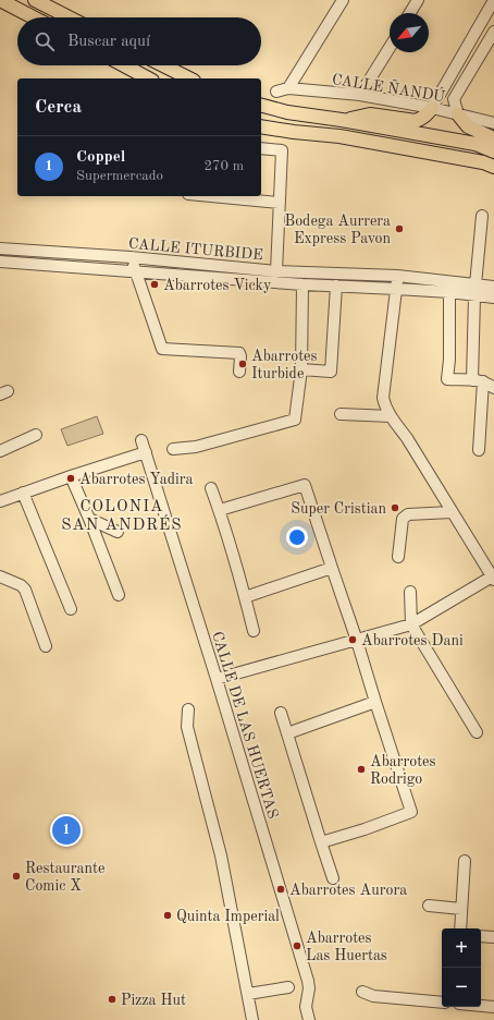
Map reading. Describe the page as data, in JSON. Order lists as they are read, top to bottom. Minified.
{"streets":{"street":["CALLE ÑANDÚ","CALLE ITURBIDE","CALLE DE LAS HUERTAS"]},"districts":["COLONIA SAN ANDRÉS"],"places":["Bodega Aurrera Express Pavon","Abarrotes Vicky","Abarrotes Iturbide","Abarrotes Yadira","Super Cristian","Abarrotes Dani","Abarrotes Rodrigo","Restaurante Comic X","Abarrotes Aurora","Quinta Imperial","Abarrotes Las Huertas","Pizza Hut"],"north":"bottom left","page":{"search":"Buscar aquí","heading":"Cerca","list":[{"mark":"1","name":"Coppel","note":"Supermercado","value":"270 m"}],"pins":"1","map_buttons":["+","−"]}}
